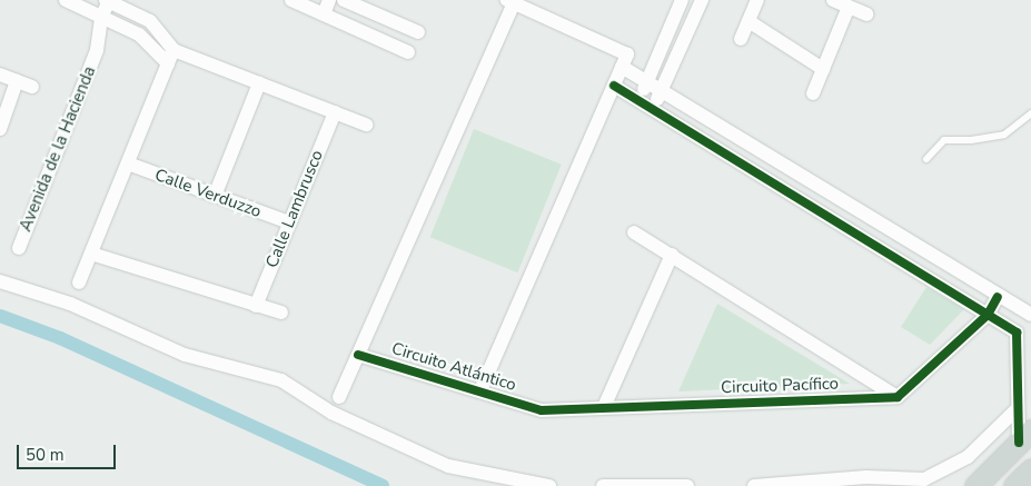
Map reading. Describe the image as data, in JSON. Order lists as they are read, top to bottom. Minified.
{"streets":{"street":["Avenida de la Hacienda","Calle Verduzzo","Calle Lambrusco","Circuito Atlántico","Circuito Pacífico"]},"crossings":[["Calle Verduzzo","Calle Lambrusco"],["Circuito Atlántico","Circuito Pacífico"]],"scale_bar":"50 m"}
